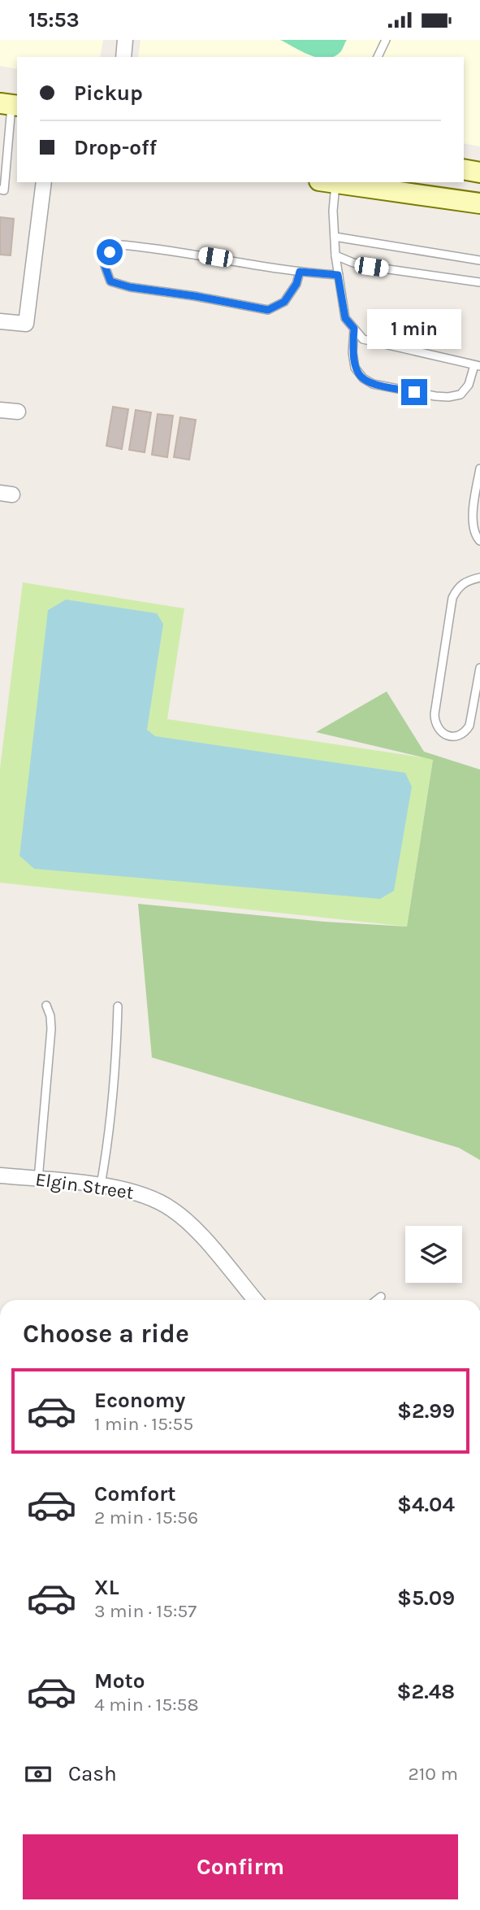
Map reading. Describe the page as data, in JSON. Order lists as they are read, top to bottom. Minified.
{"streets":{"street":["Elgin Street"]},"page":{"status":"15:53","banner":["Pickup","Drop-off"],"bubble":"1 min","heading":"Choose a ride","list":[{"name":"Economy","note":"1 min · 15:55","value":"$2.99"},{"name":"Comfort","note":"2 min · 15:56","value":"$4.04"},{"name":"XL","note":"3 min · 15:57","value":"$5.09"},{"name":"Moto","note":"4 min · 15:58","value":"$2.48"}],"pay":["Cash","210 m"],"buttons":"Confirm"}}
